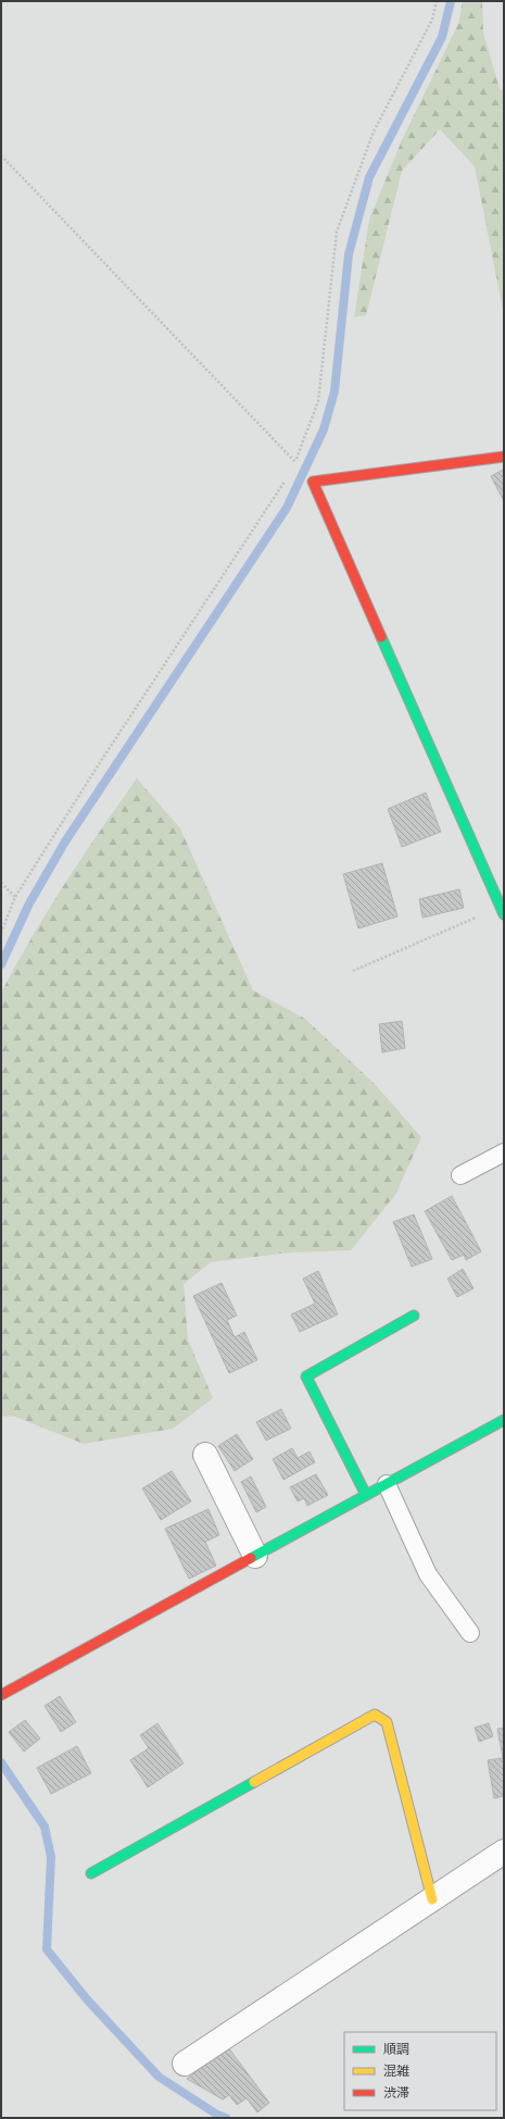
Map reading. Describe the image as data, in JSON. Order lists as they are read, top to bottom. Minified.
{"legend":["順調","混雑","渋滞"]}
